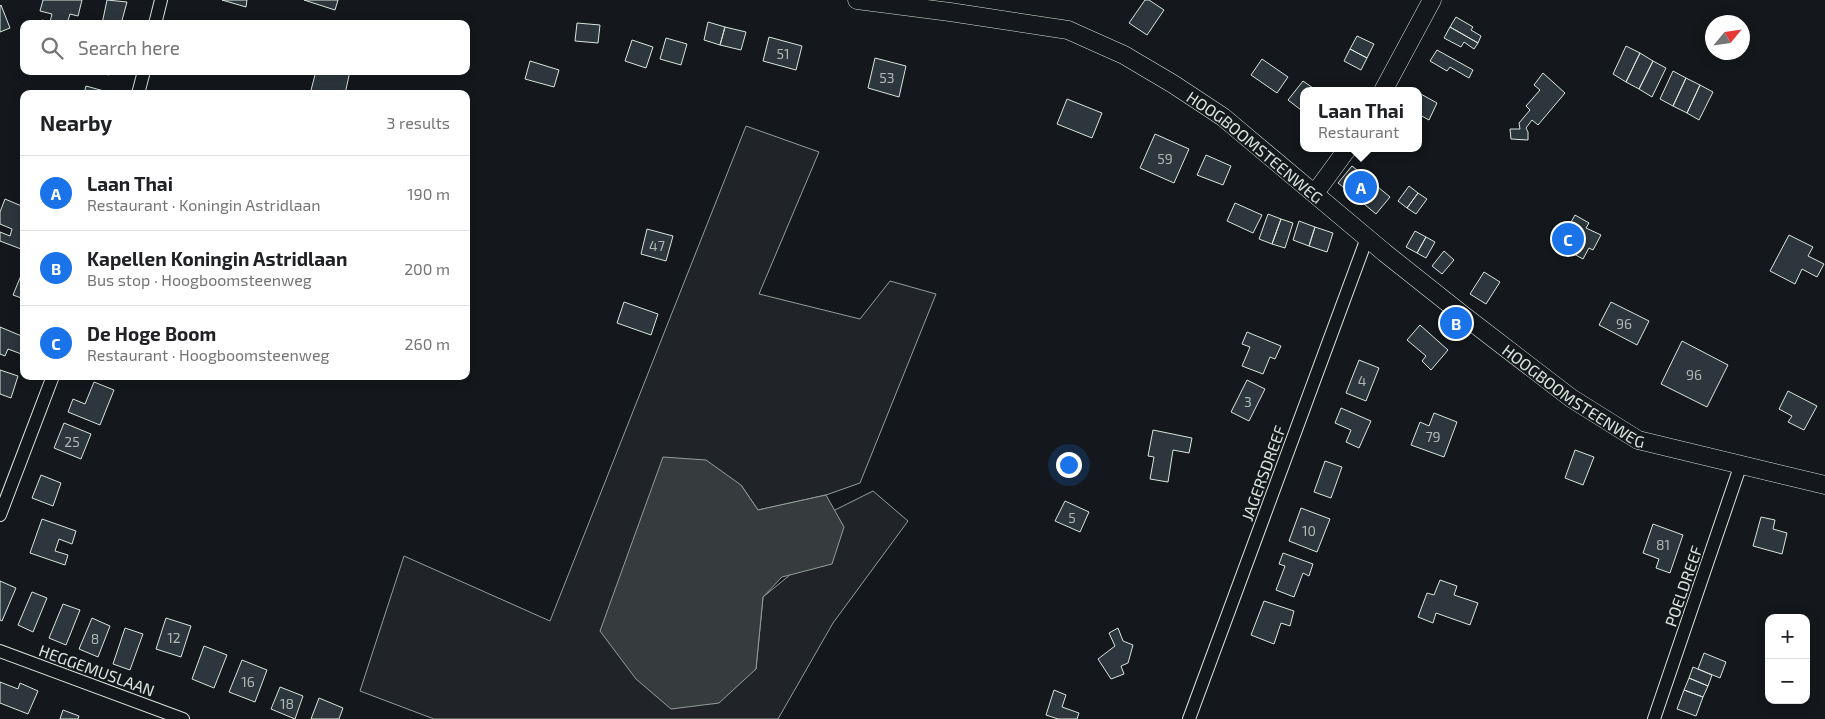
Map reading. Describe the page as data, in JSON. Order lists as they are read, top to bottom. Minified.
{"streets":{"street":["HOOGBOOMSTEENWEG","JAGERSDREEF","POELDREEF","HEGGEMUSLAAN"]},"crossings":[["HOOGBOOMSTEENWEG","JAGERSDREEF"],["HOOGBOOMSTEENWEG","POELDREEF"]],"house_numbers":["51","53","59","47","96","96","4","3","79","25","5","10","81","12","8","16","18"],"north":"top right","page":{"search":"Search here","popup":["Laan Thai","Restaurant"],"heading":["Nearby","3 results"],"list":[{"mark":"A","name":"Laan Thai","note":"Restaurant · Koningin Astridlaan","value":"190 m"},{"mark":"B","name":"Kapellen Koningin Astridlaan","note":"Bus stop · Hoogboomsteenweg","value":"200 m"},{"mark":"C","name":"De Hoge Boom","note":"Restaurant · Hoogboomsteenweg","value":"260 m"}],"pins":["A","C","B"],"map_buttons":["+","−"]}}
